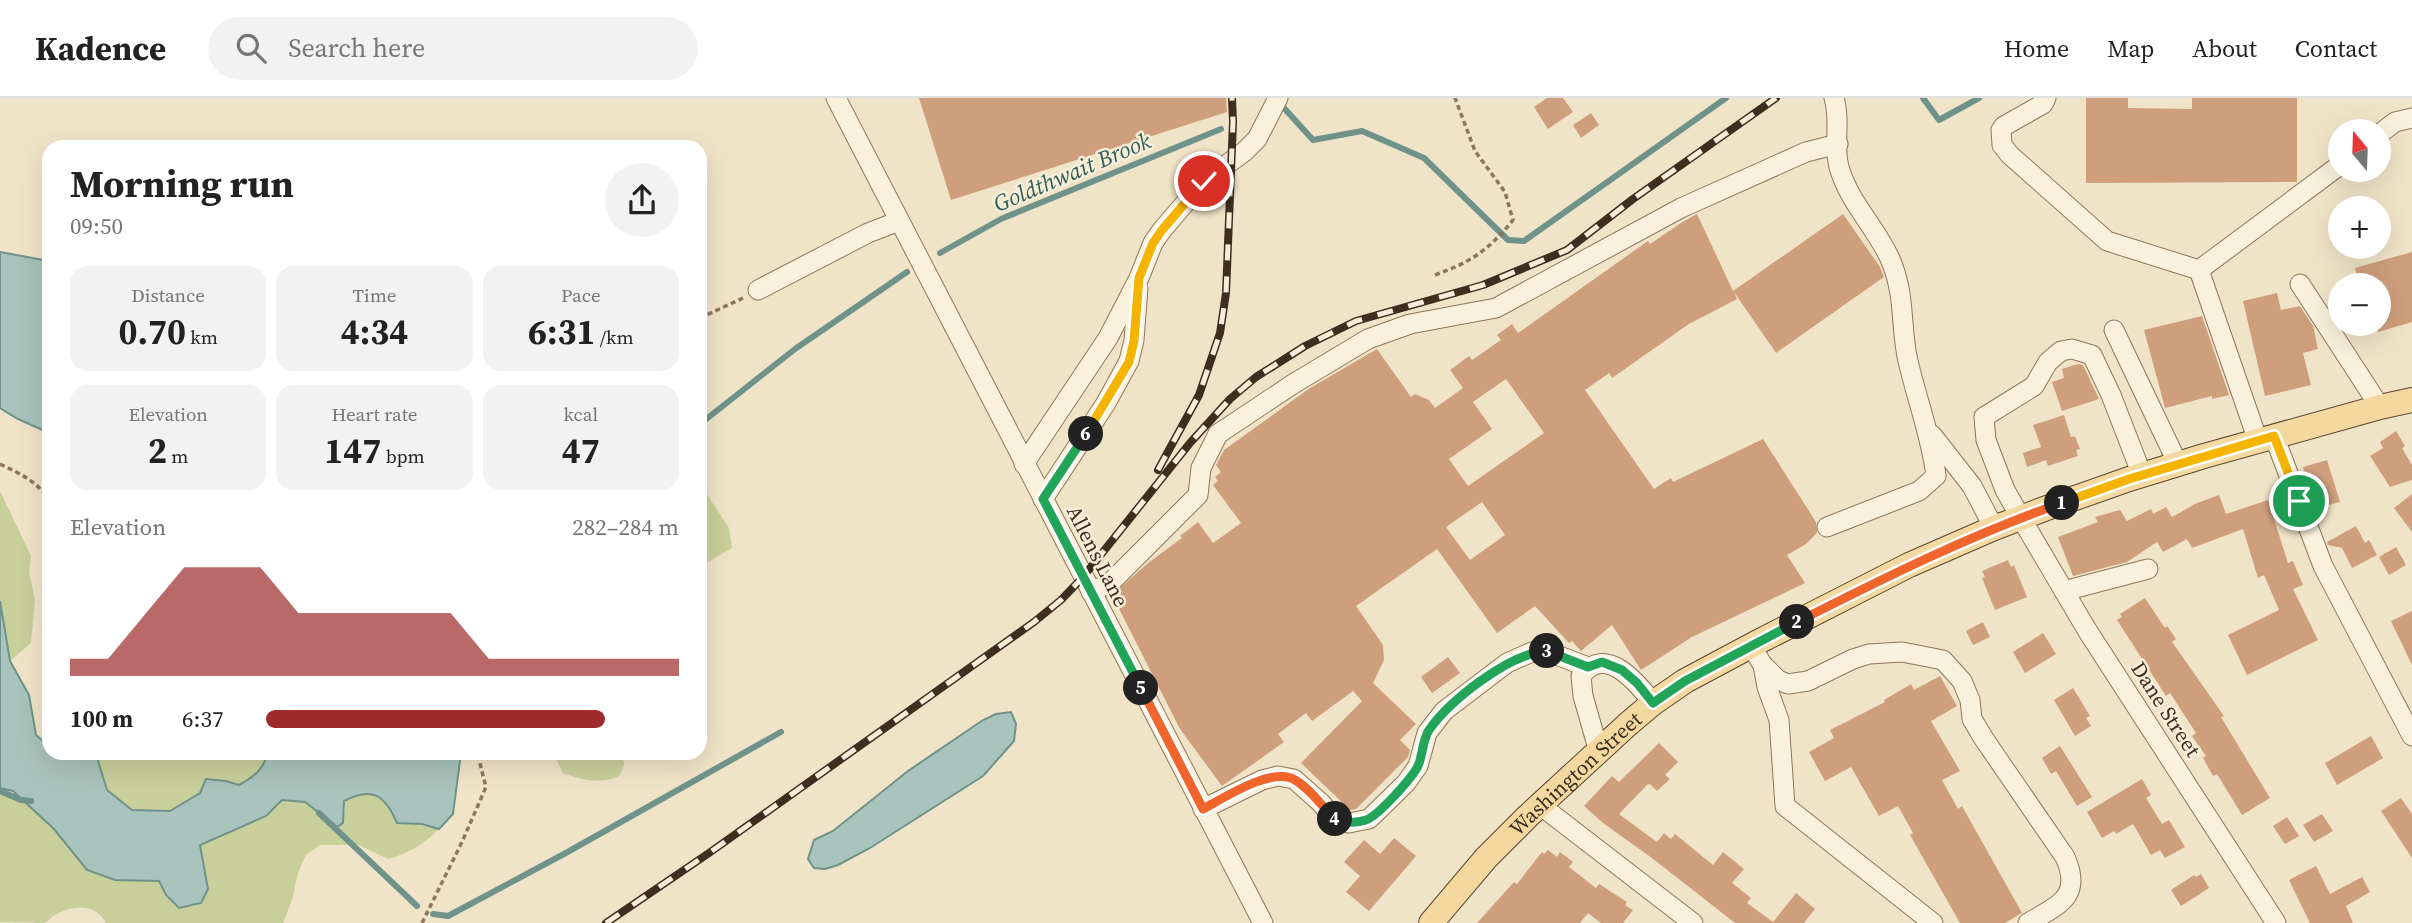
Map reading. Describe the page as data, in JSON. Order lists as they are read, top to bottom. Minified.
{"streets":{"main road":["Washington Street"],"street":["Allens Lane","Dane Street"]},"crossings":[["Dane Street","Washington Street"]],"water":["Goldthwait Brook"],"north":"top","page":{"header":"Kadence","search":"Search here","nav":["Home","Map","About","Contact"],"map_buttons":["+","−"],"heading":["Morning run","09:50"],"stats":[["Distance","0.70 km"],["Time","4:34"],["Pace","6:31 /km"],["Elevation","2 m"],["Heart rate","147 bpm"],["kcal","47"]],"pins":["6","1","2","3","5","4"],"chart":["Elevation","282–284 m"],"list":[{"name":"100 m","note":"6:37"}]}}
